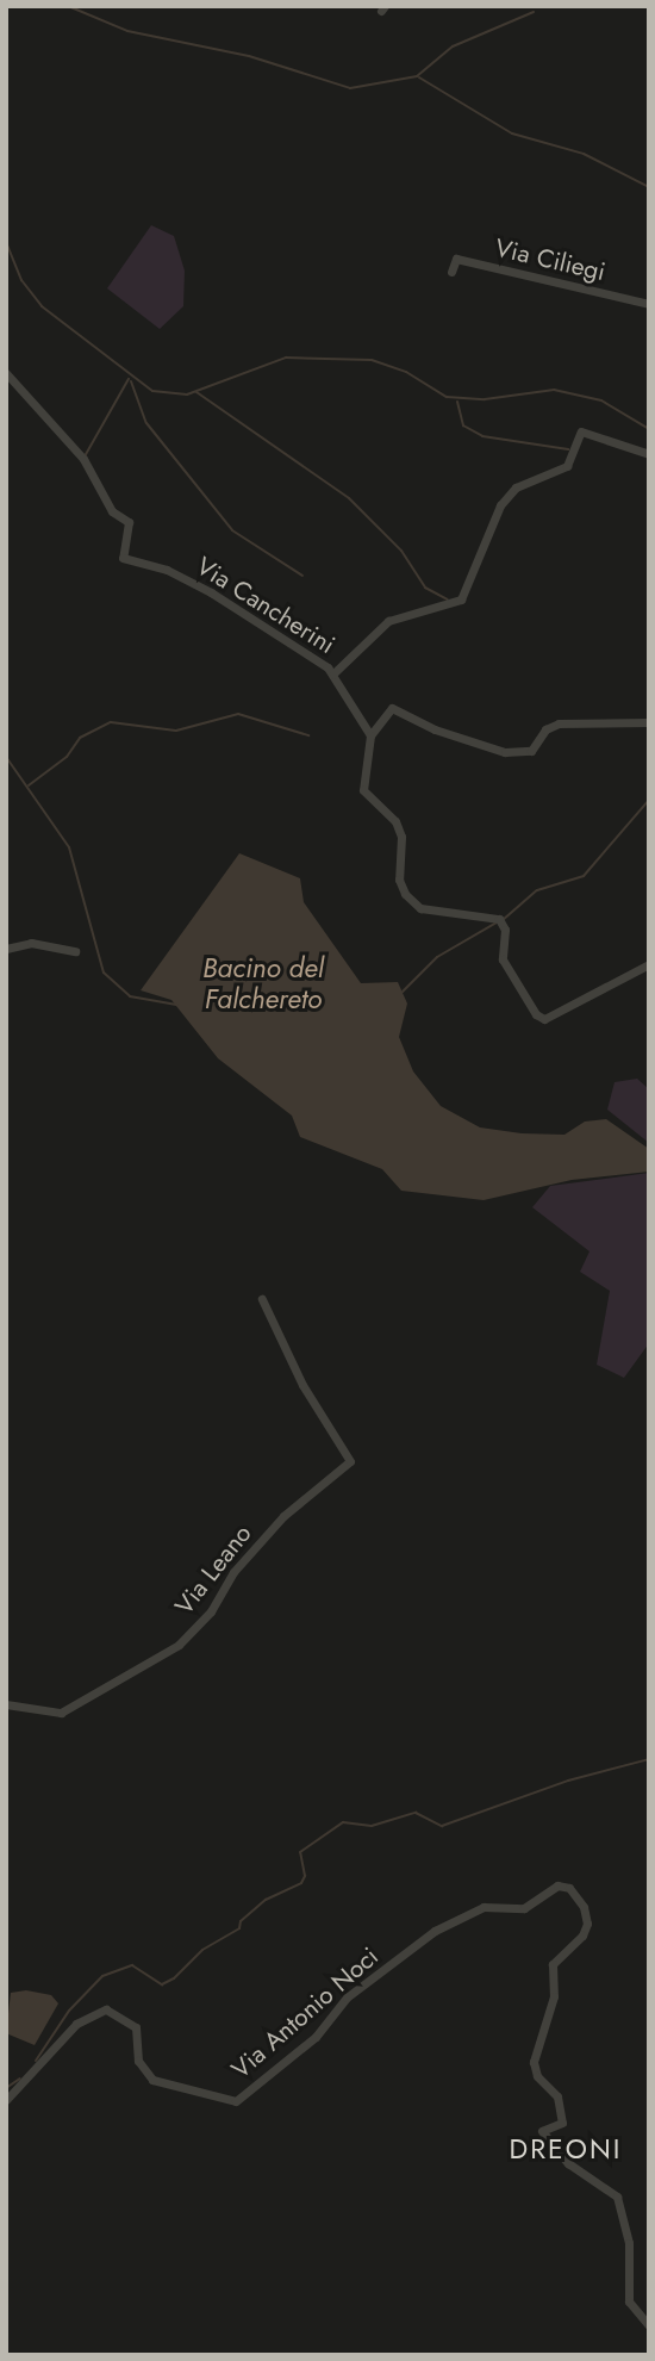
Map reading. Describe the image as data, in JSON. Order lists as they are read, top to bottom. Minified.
{"streets":{"street":["Via Ciliegi","Via Cancherini","Via Leano","Via Antonio Noci"]},"districts":["DREONI"],"water":["Bacino del Falchereto"]}
